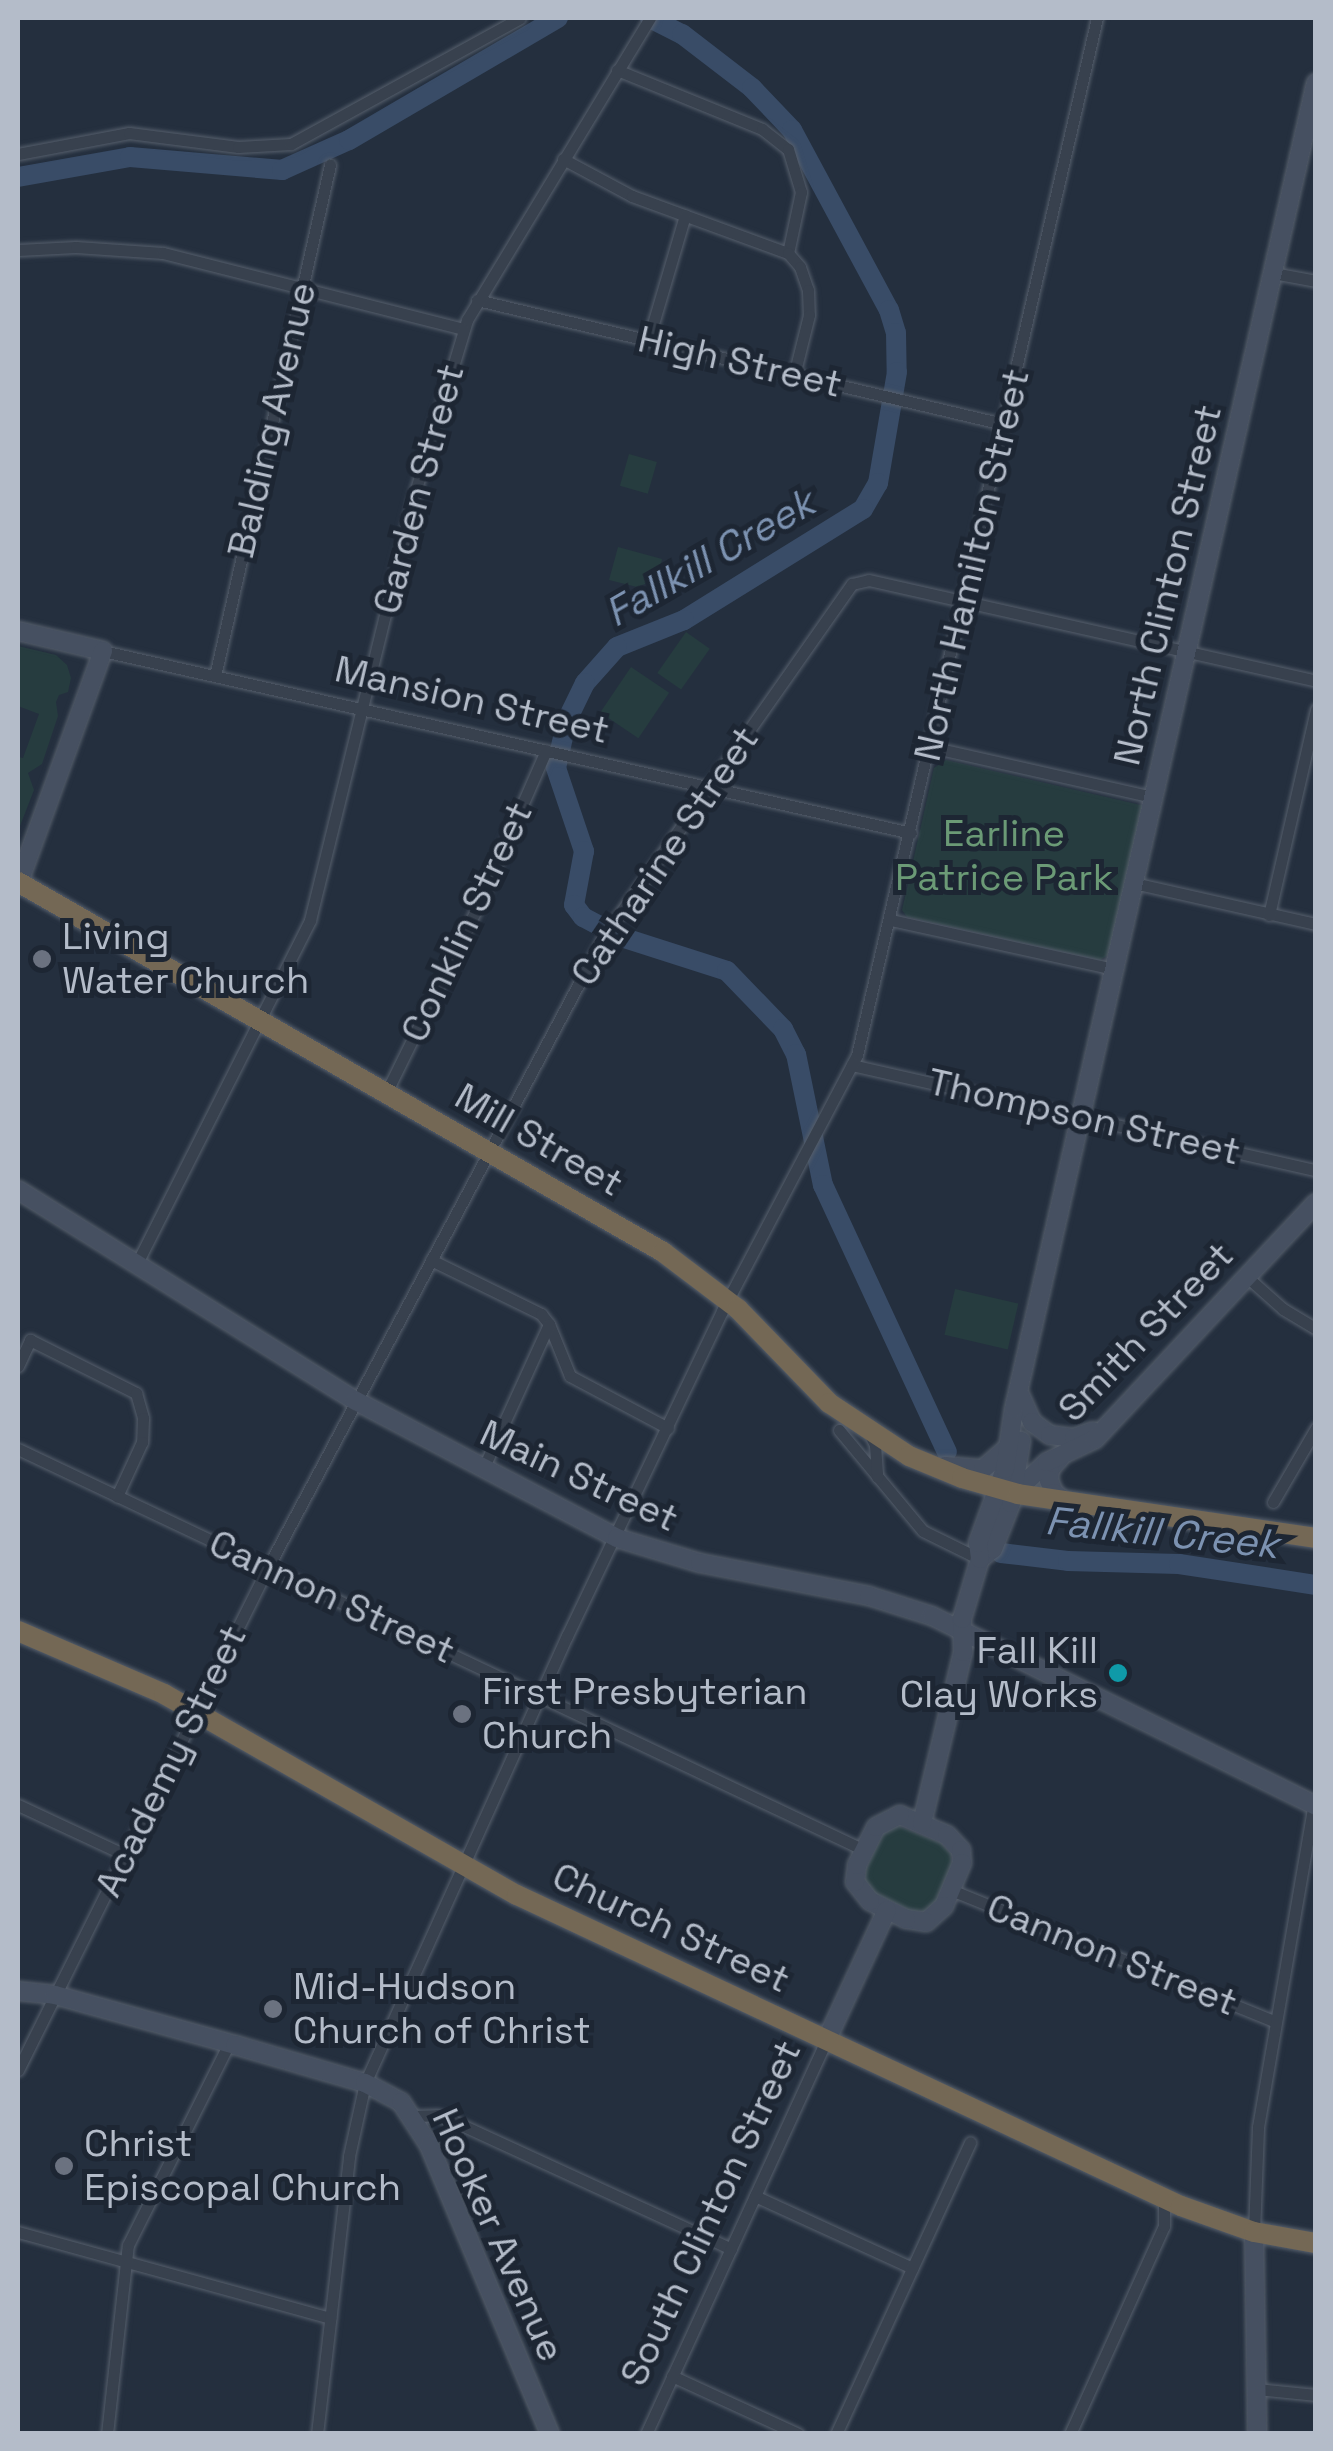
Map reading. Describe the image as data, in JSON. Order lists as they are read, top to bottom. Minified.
{"streets":{"highway":["Mill Street","Church Street"],"street":["High Street","Balding Avenue","Garden Street","North Hamilton Street","North Clinton Street","Mansion Street","Catharine Street","Conklin Street","Thompson Street","Smith Street","Main Street","Cannon Street","Academy Street","South Clinton Street","Hooker Avenue"]},"crossings":[["High Street","Garden Street"],["High Street","North Hamilton Street"],["Balding Avenue","Mansion Street"],["Garden Street","Mansion Street"],["Garden Street","Mill Street"],["Garden Street","Main Street"],["North Hamilton Street","Mansion Street"],["North Hamilton Street","Catharine Street"],["North Hamilton Street","Thompson Street"],["North Hamilton Street","Mill Street"],["North Hamilton Street","Main Street"],["North Hamilton Street","Cannon Street"],["North Hamilton Street","Church Street"],["North Hamilton Street","Hooker Avenue"],["North Clinton Street","Thompson Street"],["North Clinton Street","Mill Street"],["North Clinton Street","Smith Street"],["North Clinton Street","Main Street"],["Mansion Street","Catharine Street"],["Mansion Street","Conklin Street"],["Catharine Street","Mill Street"],["Catharine Street","Main Street"],["Catharine Street","Academy Street"],["Conklin Street","Mill Street"],["Mill Street","Smith Street"],["Main Street","Academy Street"],["Cannon Street","Academy Street"],["Cannon Street","South Clinton Street"],["Academy Street","Church Street"],["Academy Street","Hooker Avenue"],["Church Street","South Clinton Street"]],"water":["Fallkill Creek"],"parks":["Earline Patrice Park"],"places":["Living Water Church","Fall Kill Clay Works","First Presbyterian Church","Mid-Hudson Church of Christ","Christ Episcopal Church"]}
